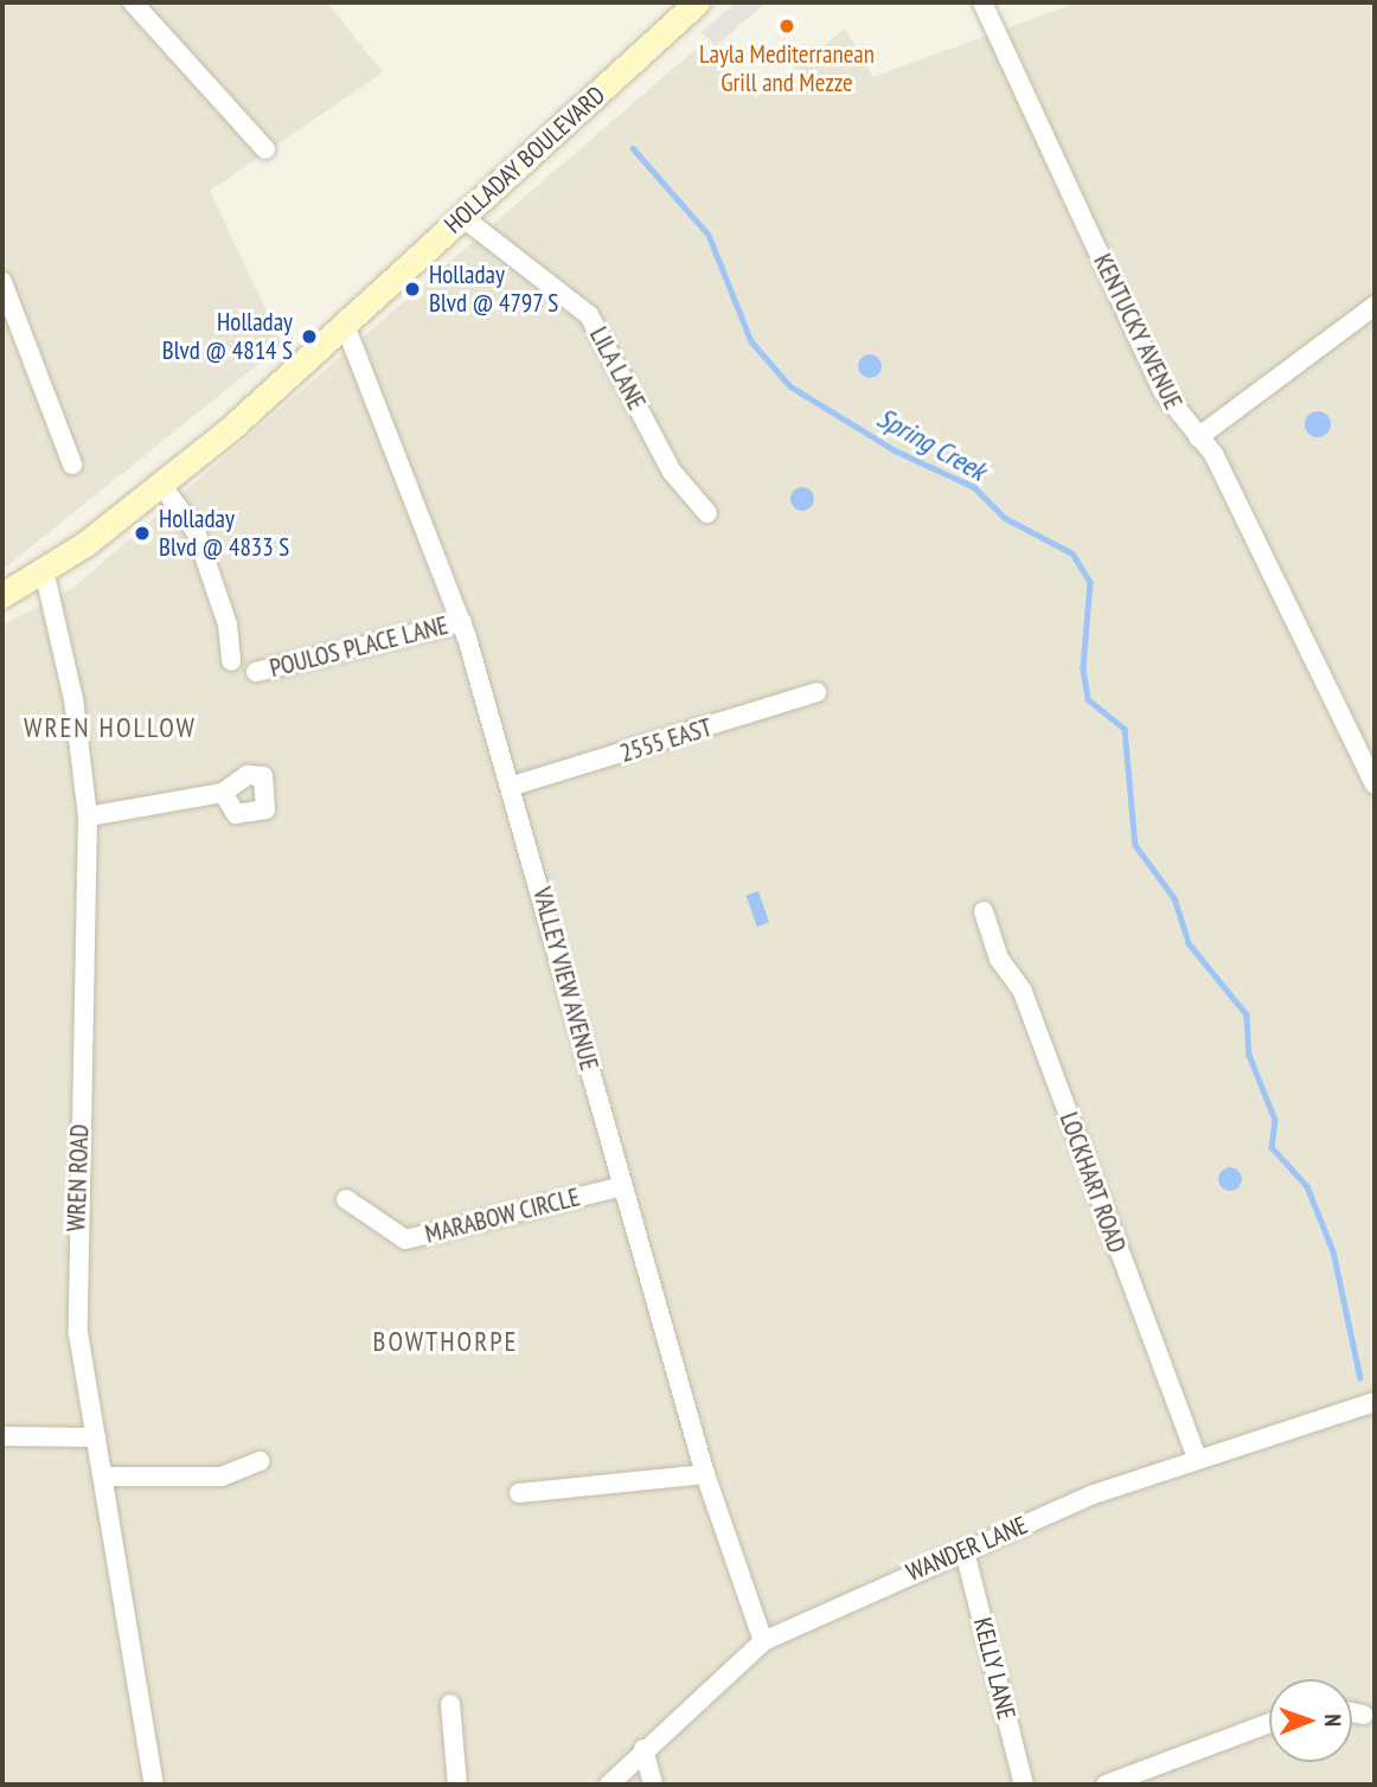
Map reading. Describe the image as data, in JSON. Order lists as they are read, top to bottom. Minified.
{"streets":{"main road":["HOLLADAY BOULEVARD"],"street":["KENTUCKY AVENUE","LILA LANE","POULOS PLACE LANE","2555 EAST","VALLEY VIEW AVENUE","WREN ROAD","LOCKHART ROAD","MARABOW CIRCLE","WANDER LANE","KELLY LANE"]},"crossings":[["HOLLADAY BOULEVARD","LILA LANE"],["HOLLADAY BOULEVARD","VALLEY VIEW AVENUE"],["HOLLADAY BOULEVARD","WREN ROAD"],["POULOS PLACE LANE","VALLEY VIEW AVENUE"],["2555 EAST","VALLEY VIEW AVENUE"],["VALLEY VIEW AVENUE","MARABOW CIRCLE"],["VALLEY VIEW AVENUE","WANDER LANE"],["LOCKHART ROAD","WANDER LANE"],["WANDER LANE","KELLY LANE"]],"districts":["WREN HOLLOW","BOWTHORPE"],"water":["Spring Creek"],"places":["Layla Mediterranean Grill and Mezze","Holladay Blvd @ 4797 S","Holladay Blvd @ 4814 S","Holladay Blvd @ 4833 S"],"north":"right"}
